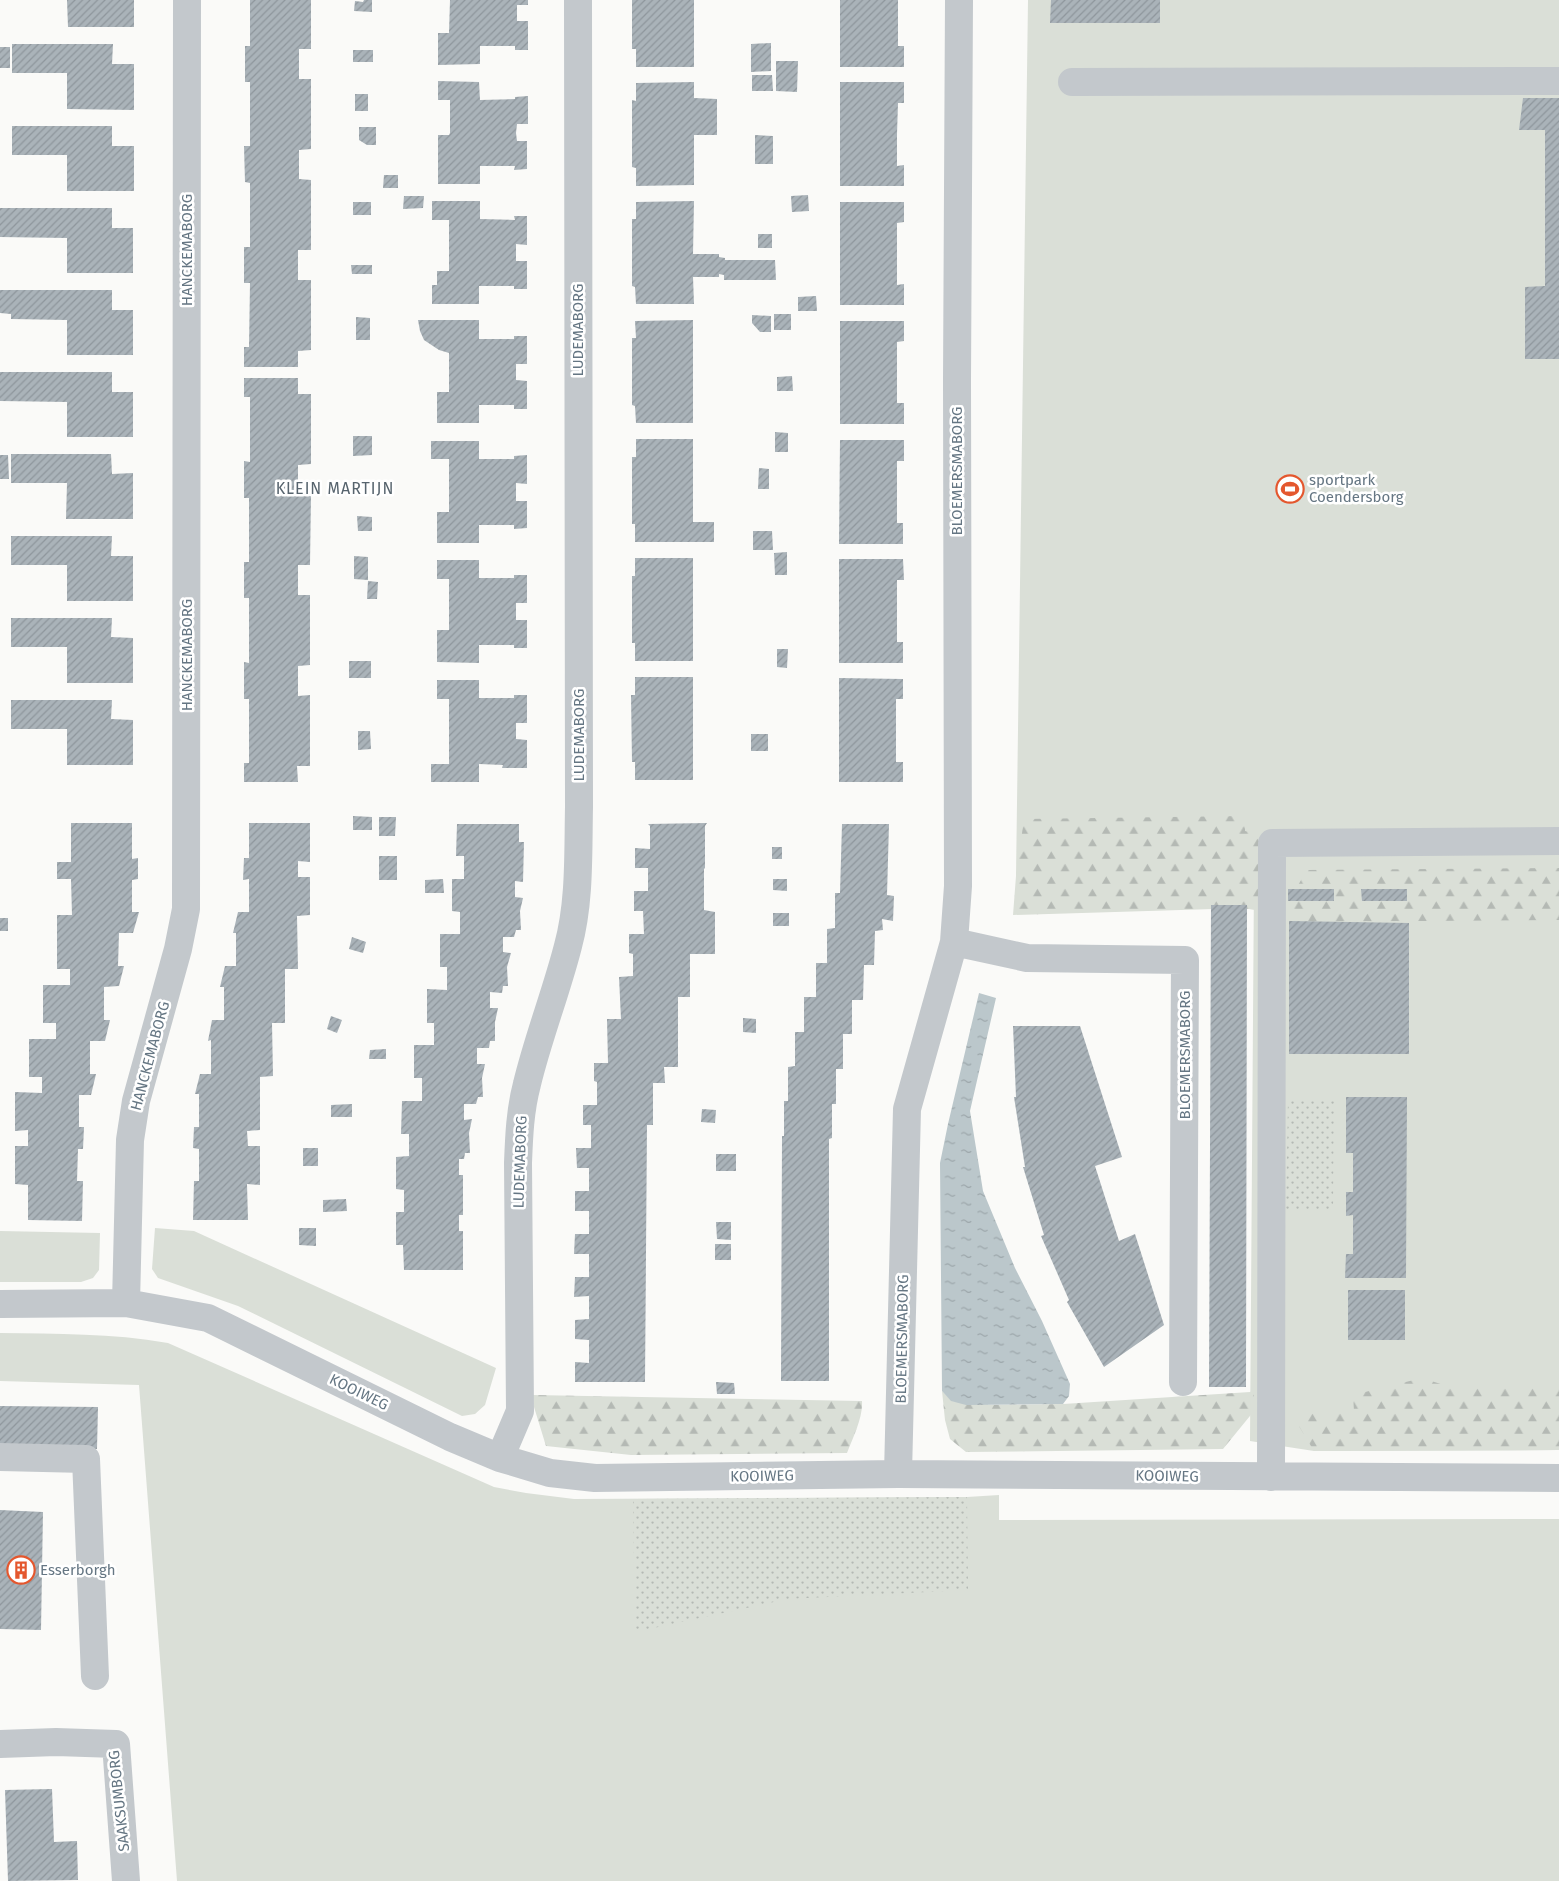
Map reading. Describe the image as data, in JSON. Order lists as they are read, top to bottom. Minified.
{"streets":{"street":["HANCKEMABORG","LUDEMABORG","BLOEMERSMABORG","KOOIWEG","SAAKSUMBORG"]},"crossings":[["HANCKEMABORG","KOOIWEG"],["LUDEMABORG","KOOIWEG"],["BLOEMERSMABORG","KOOIWEG"]],"districts":["KLEIN MARTIJN"],"places":{"sports":["sportpark Coendersborg"],"building":["Esserborgh"]}}
